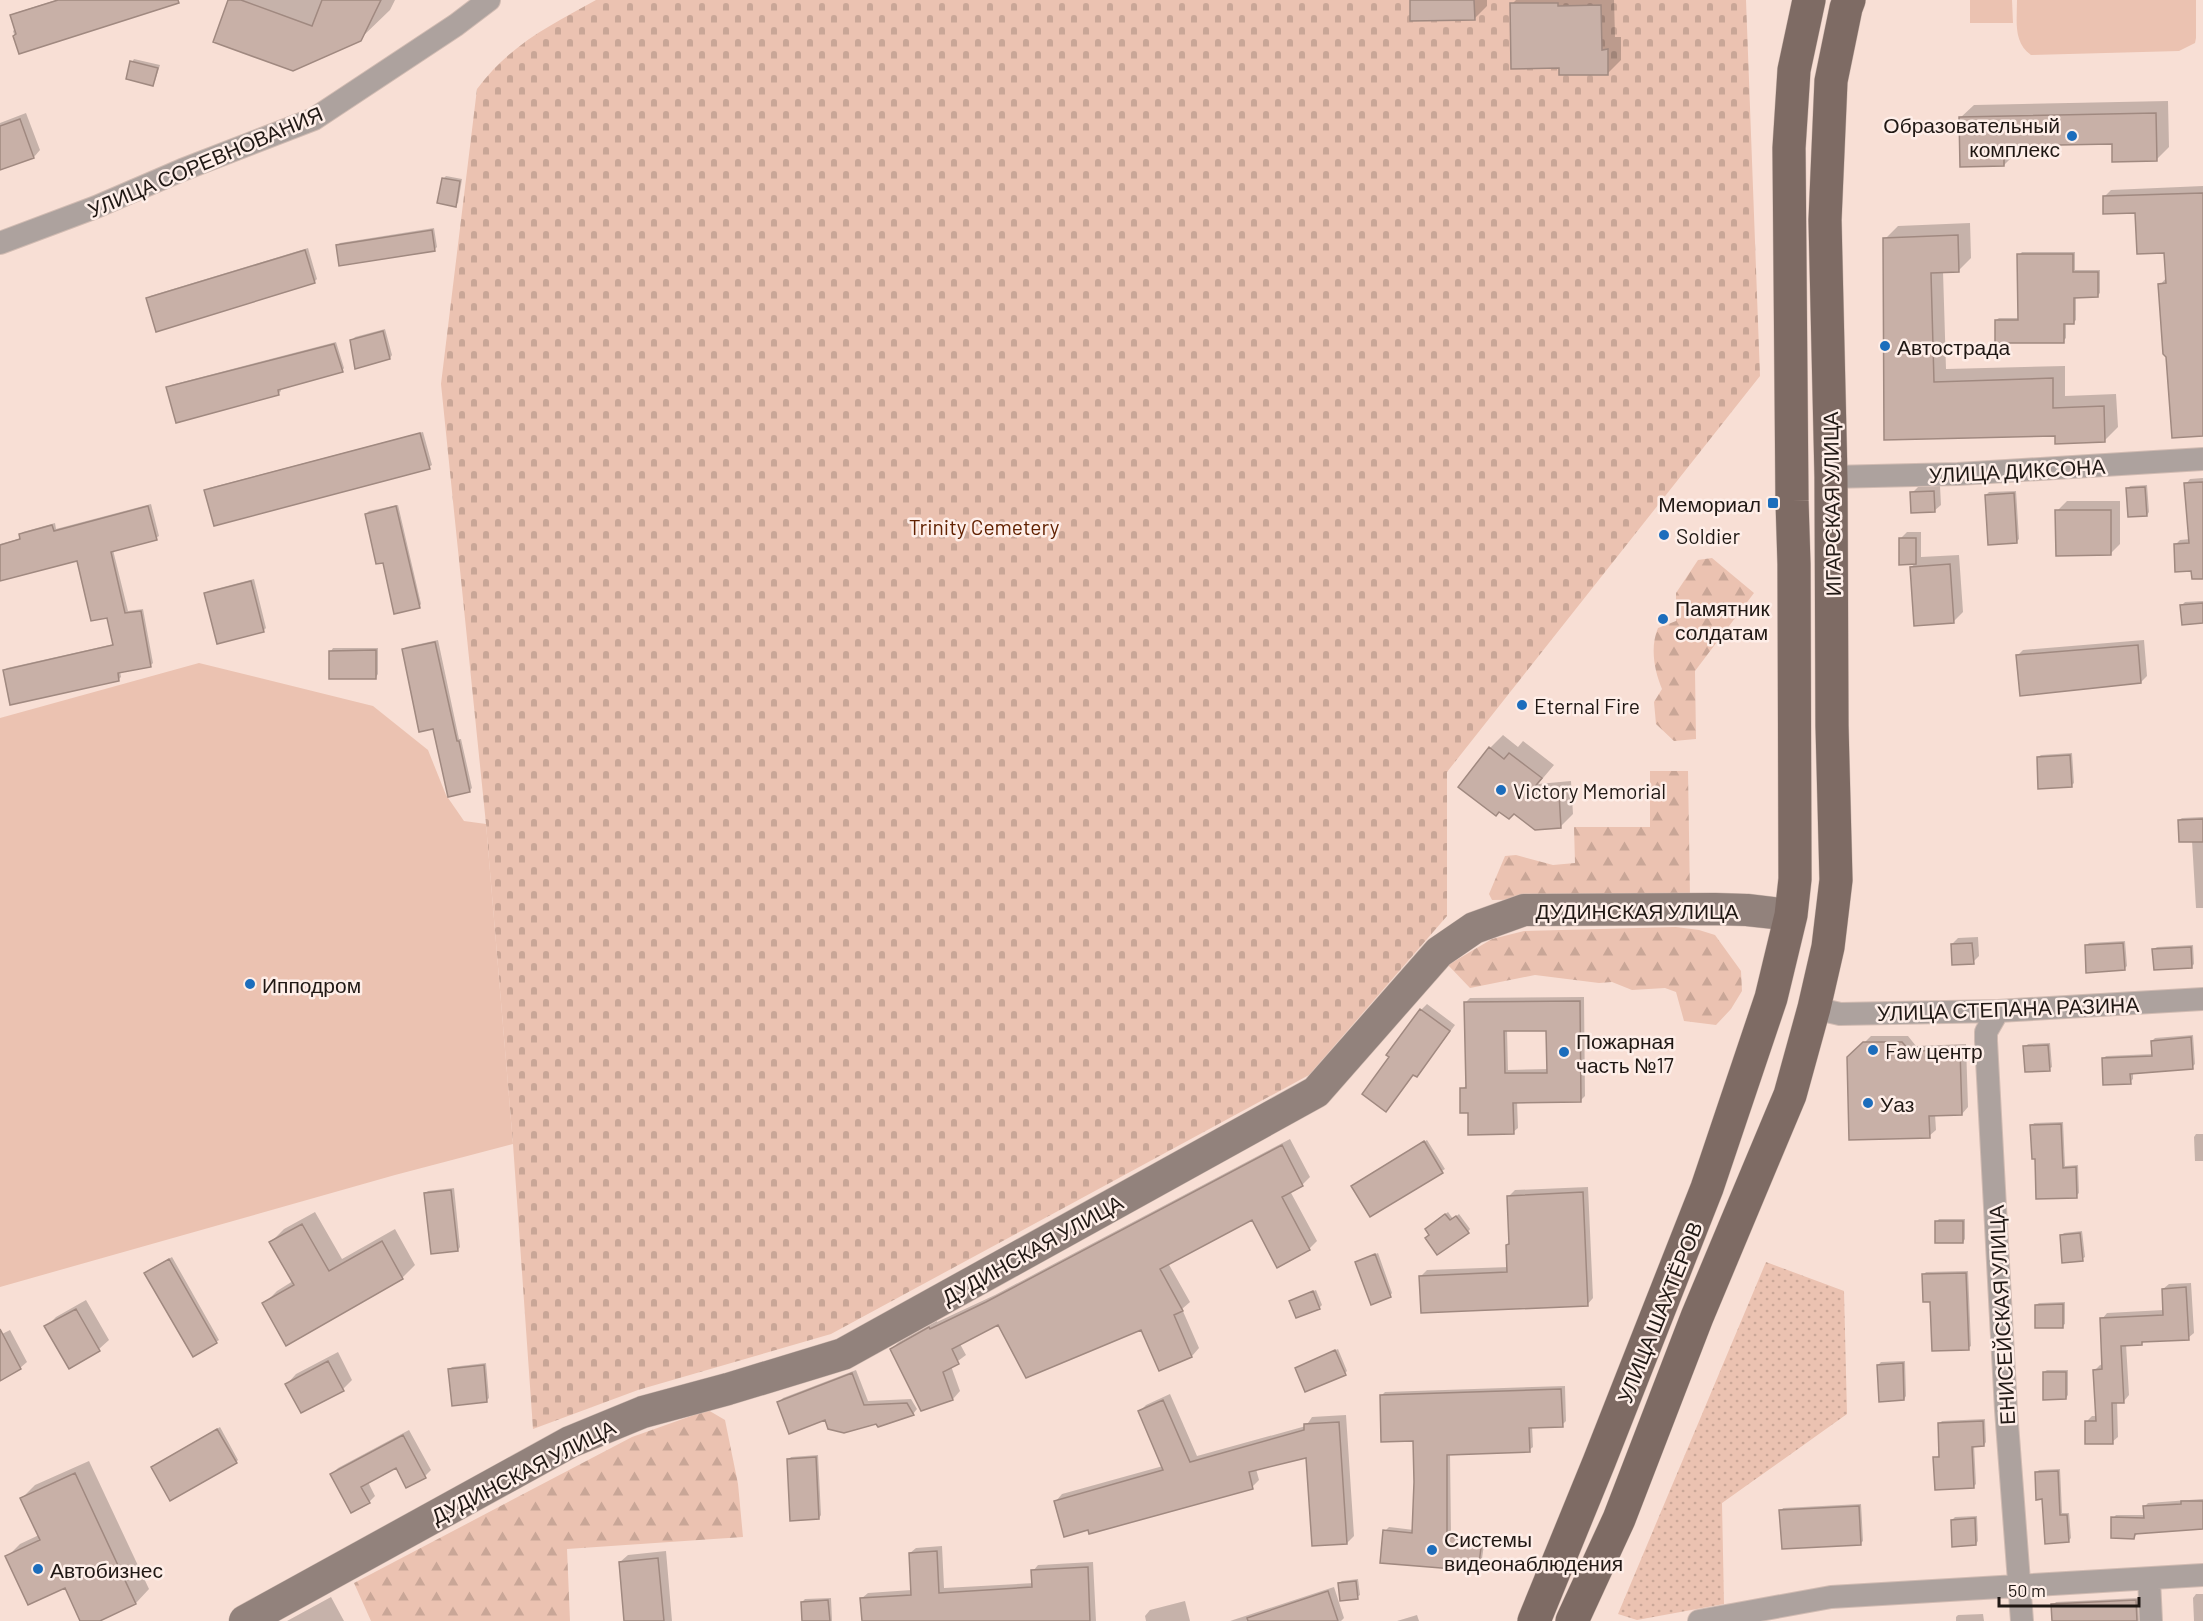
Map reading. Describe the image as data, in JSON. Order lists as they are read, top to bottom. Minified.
{"streets":{"main road":["ИГАРСКАЯ УЛИЦА","УЛИЦА ШАХТЁРОВ"],"street":["УЛИЦА СОРЕВНОВАНИЯ","УЛИЦА ДИКСОНА","ДУДИНСКАЯ УЛИЦА","УЛИЦА СТЕПАНА РАЗИНА","ЕНИСЕЙСКАЯ УЛИЦА"]},"crossings":[["УЛИЦА ДИКСОНА","ИГАРСКАЯ УЛИЦА"],["ИГАРСКАЯ УЛИЦА","ДУДИНСКАЯ УЛИЦА"],["ИГАРСКАЯ УЛИЦА","УЛИЦА СТЕПАНА РАЗИНА"],["ИГАРСКАЯ УЛИЦА","УЛИЦА ШАХТЁРОВ"],["УЛИЦА СТЕПАНА РАЗИНА","УЛИЦА ШАХТЁРОВ"],["УЛИЦА СТЕПАНА РАЗИНА","ЕНИСЕЙСКАЯ УЛИЦА"]],"parks":["Trinity Cemetery"],"places":{"other":["Образовательный комплекс","Автострада","Soldier","Памятник солдатам","Eternal Fire","Victory Memorial","Ипподром","Faw центр","Пожарная часть №17","Уаз","Системы видеонаблюдения","Автобизнес"],"transit":["Мемориал"]},"scale_bar":"50 m"}
